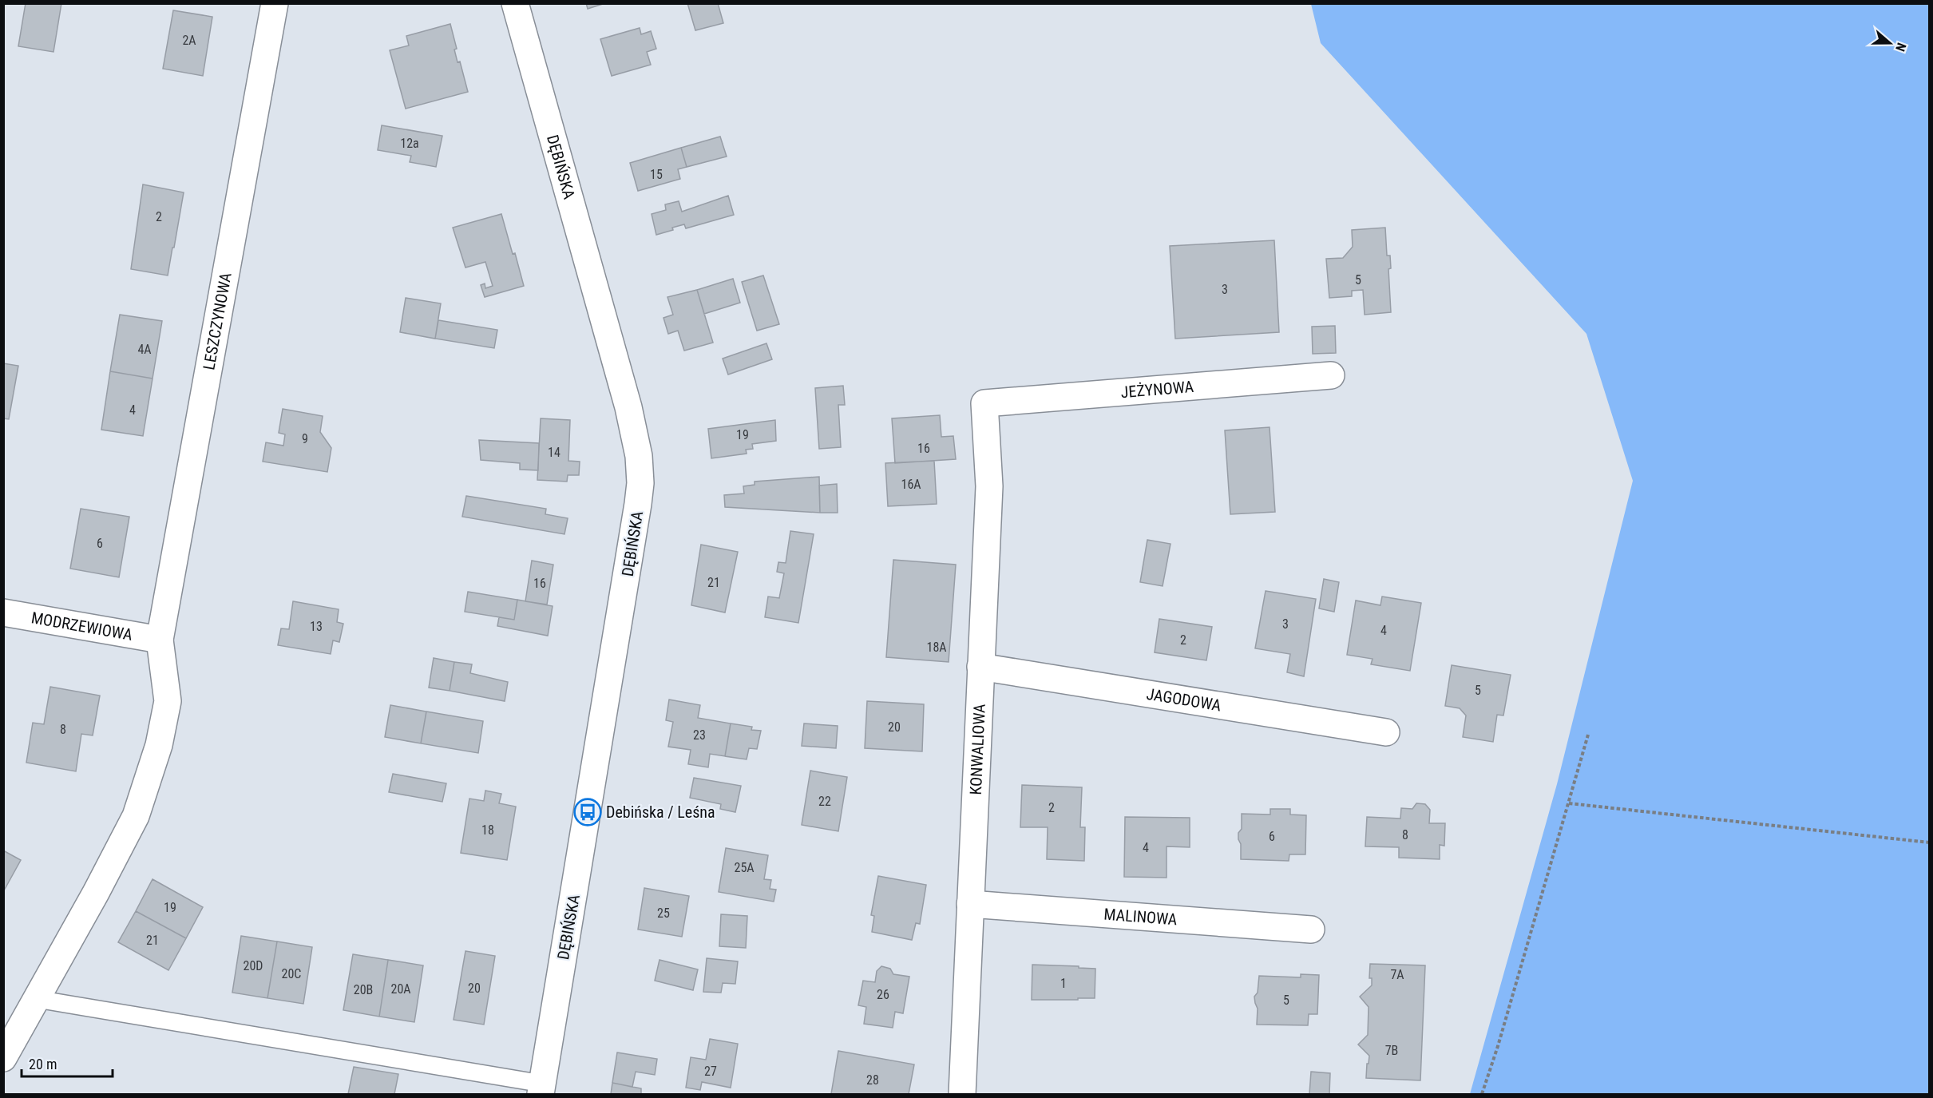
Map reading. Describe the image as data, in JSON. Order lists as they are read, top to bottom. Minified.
{"streets":{"street":["DĘBIŃSKA","LESZCZYNOWA","JEŻYNOWA","MODRZEWIOWA","JAGODOWA","KONWALIOWA","MALINOWA"]},"crossings":[["LESZCZYNOWA","MODRZEWIOWA"],["JEŻYNOWA","KONWALIOWA"],["JAGODOWA","KONWALIOWA"],["KONWALIOWA","MALINOWA"]],"places":{"bus stop":["Debińska / Leśna"]},"house_numbers":["2A","12a","15","2","5","3","4A","4","19","9","16","14","16A","6","21","16","3","13","4","2","18A","5","20","8","23","22","2","18","8","6","4","25A","19","25","21","20D","20C","7A","1","20","20A","20B","26","5","7B","27","28"],"scale_bar":"20 m","north":"right"}
